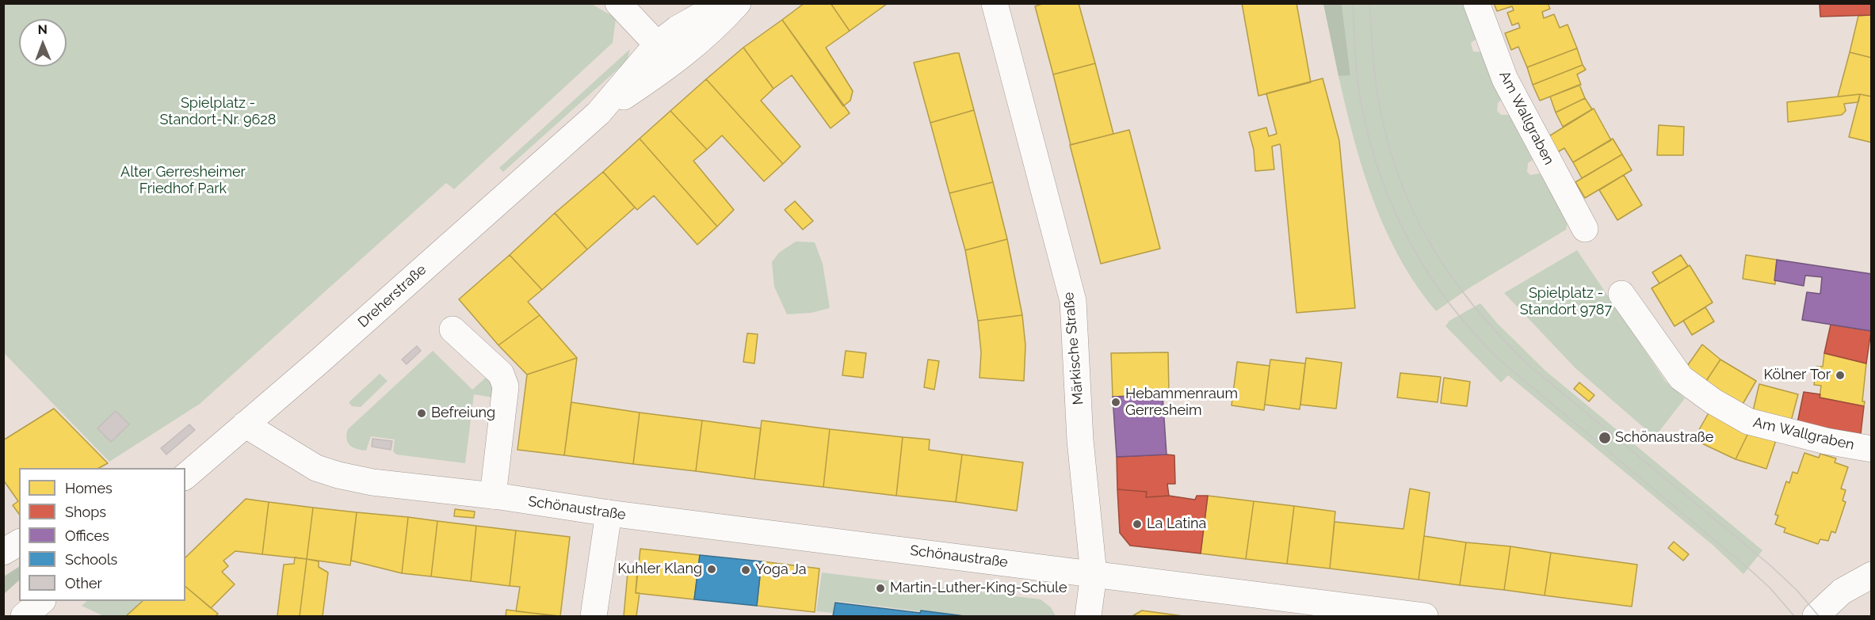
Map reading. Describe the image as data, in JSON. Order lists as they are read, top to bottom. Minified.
{"streets":{"street":["Am Wallgraben","Dreherstraße","Märkische Straße","Schönaustraße"]},"crossings":[["Dreherstraße","Schönaustraße"],["Märkische Straße","Schönaustraße"]],"parks":["Spielplatz - Standort-Nr. 9628","Alter Gerresheimer Friedhof Park","Spielplatz - Standort 9787"],"places":["Kölner Tor","Hebammenraum Gerresheim","Befreiung","Schönaustraße","La Latina","Kuhler Klang","Yoga Ja","Martin-Luther-King-Schule"],"legend":["Homes","Shops","Offices","Schools","Other"],"north":"top"}
